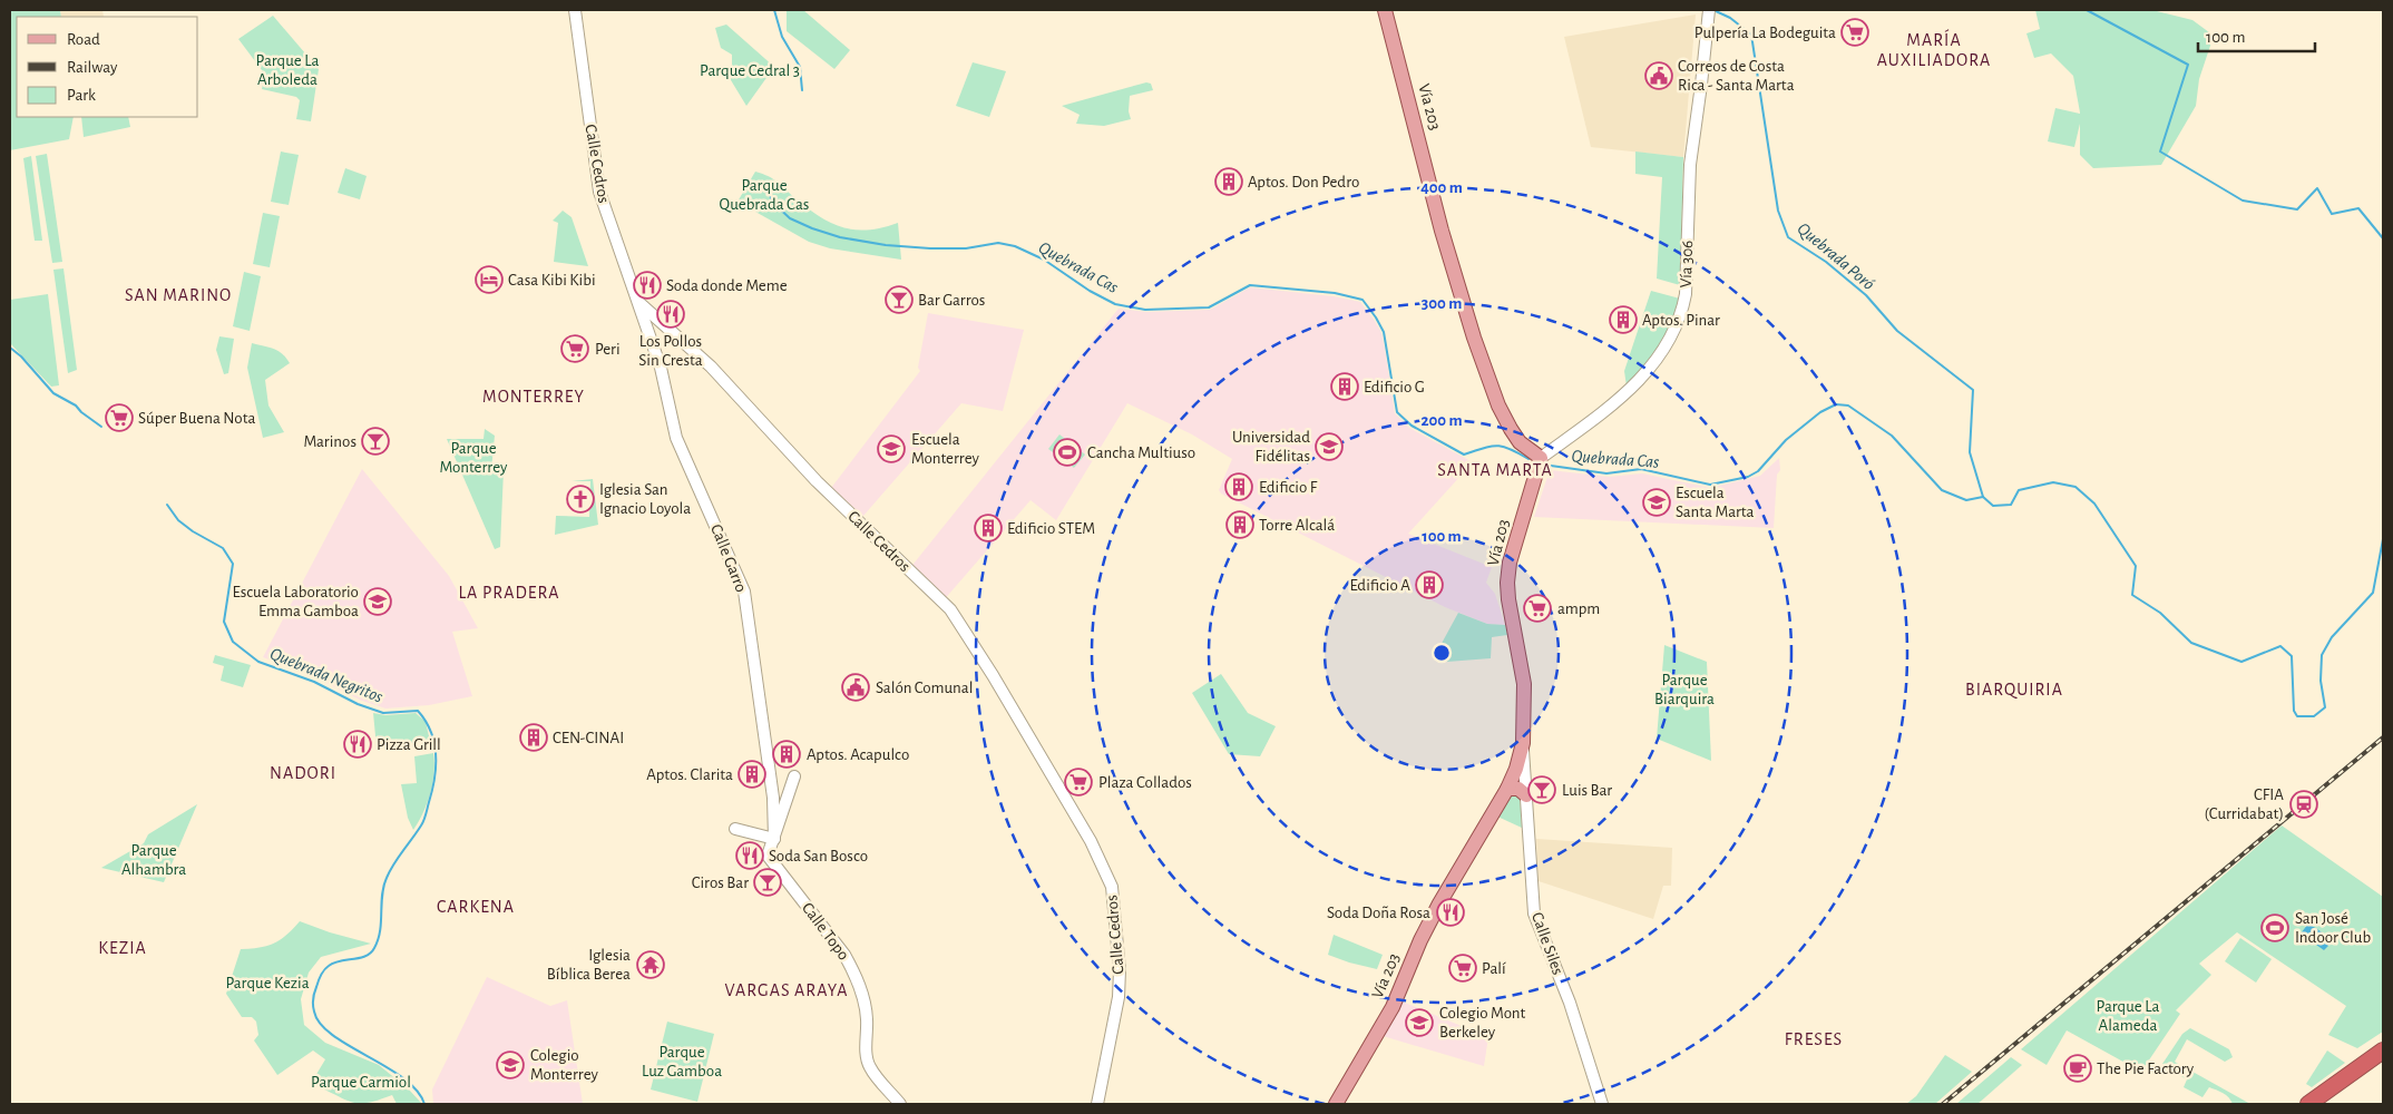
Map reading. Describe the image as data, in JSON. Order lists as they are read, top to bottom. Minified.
{"streets":{"main road":["Vía 203"],"street":["Calle Cedros","Vía 306","Calle Garro","Calle Topo","Calle Siles"]},"crossings":[["Vía 203","Vía 306"],["Vía 203","Calle Siles"],["Calle Cedros","Calle Garro"],["Calle Garro","Calle Topo"]],"districts":["MARÍA AUXILIADORA","SAN MARINO","MONTERREY","SANTA MARTA","LA PRADERA","BIARQUIRIA","NADORI","CARKENA","KEZIA","VARGAS ARAYA","FRESES"],"water":["Quebrada Poró","Quebrada Cas","Quebrada Negritos"],"parks":["Parque La Arboleda","Parque Cedral 3","Parque Quebrada Cas","Parque Monterrey","Parque Biarquira","Parque Alhambra","Parque Kezia","Parque La Alameda","Parque Luz Gamboa","Parque Carmiol"],"places":{"supermarket":["Pulpería La Bodeguita","Peri","Súper Buena Nota","ampm","Plaza Collados","Palí"],"public building":["Correos de Costa Rica - Santa Marta","Salón Comunal"],"building":["Aptos. Don Pedro","Aptos. Pinar","Edificio G","Edificio F","Torre Alcalá","Edificio STEM","Edificio A","CEN-CINAI","Aptos. Acapulco","Aptos. Clarita"],"hotel":["Casa Kibi Kibi"],"restaurant":["Soda donde Meme","Los Pollos Sin Cresta","Pizza Grill","Soda San Bosco","Soda Doña Rosa"],"bar":["Bar Garros","Marinos","Luis Bar","Ciros Bar"],"school or university":["Universidad Fidélitas","Escuela Monterrey","Escuela Santa Marta","Escuela Laboratorio Emma Gamboa","Colegio Mont Berkeley","Colegio Monterrey"],"sports":["Cancha Multiuso","San José Indoor Club"],"church":["Iglesia San Ignacio Loyola"],"station":["CFIA (Curridabat)"],"temple":["Iglesia Bíblica Berea"],"cafe":["The Pie Factory"]},"legend":["Road","Railway","Park"],"scale_bar":"100 m","rings":["400 m","300 m","200 m","100 m"]}
